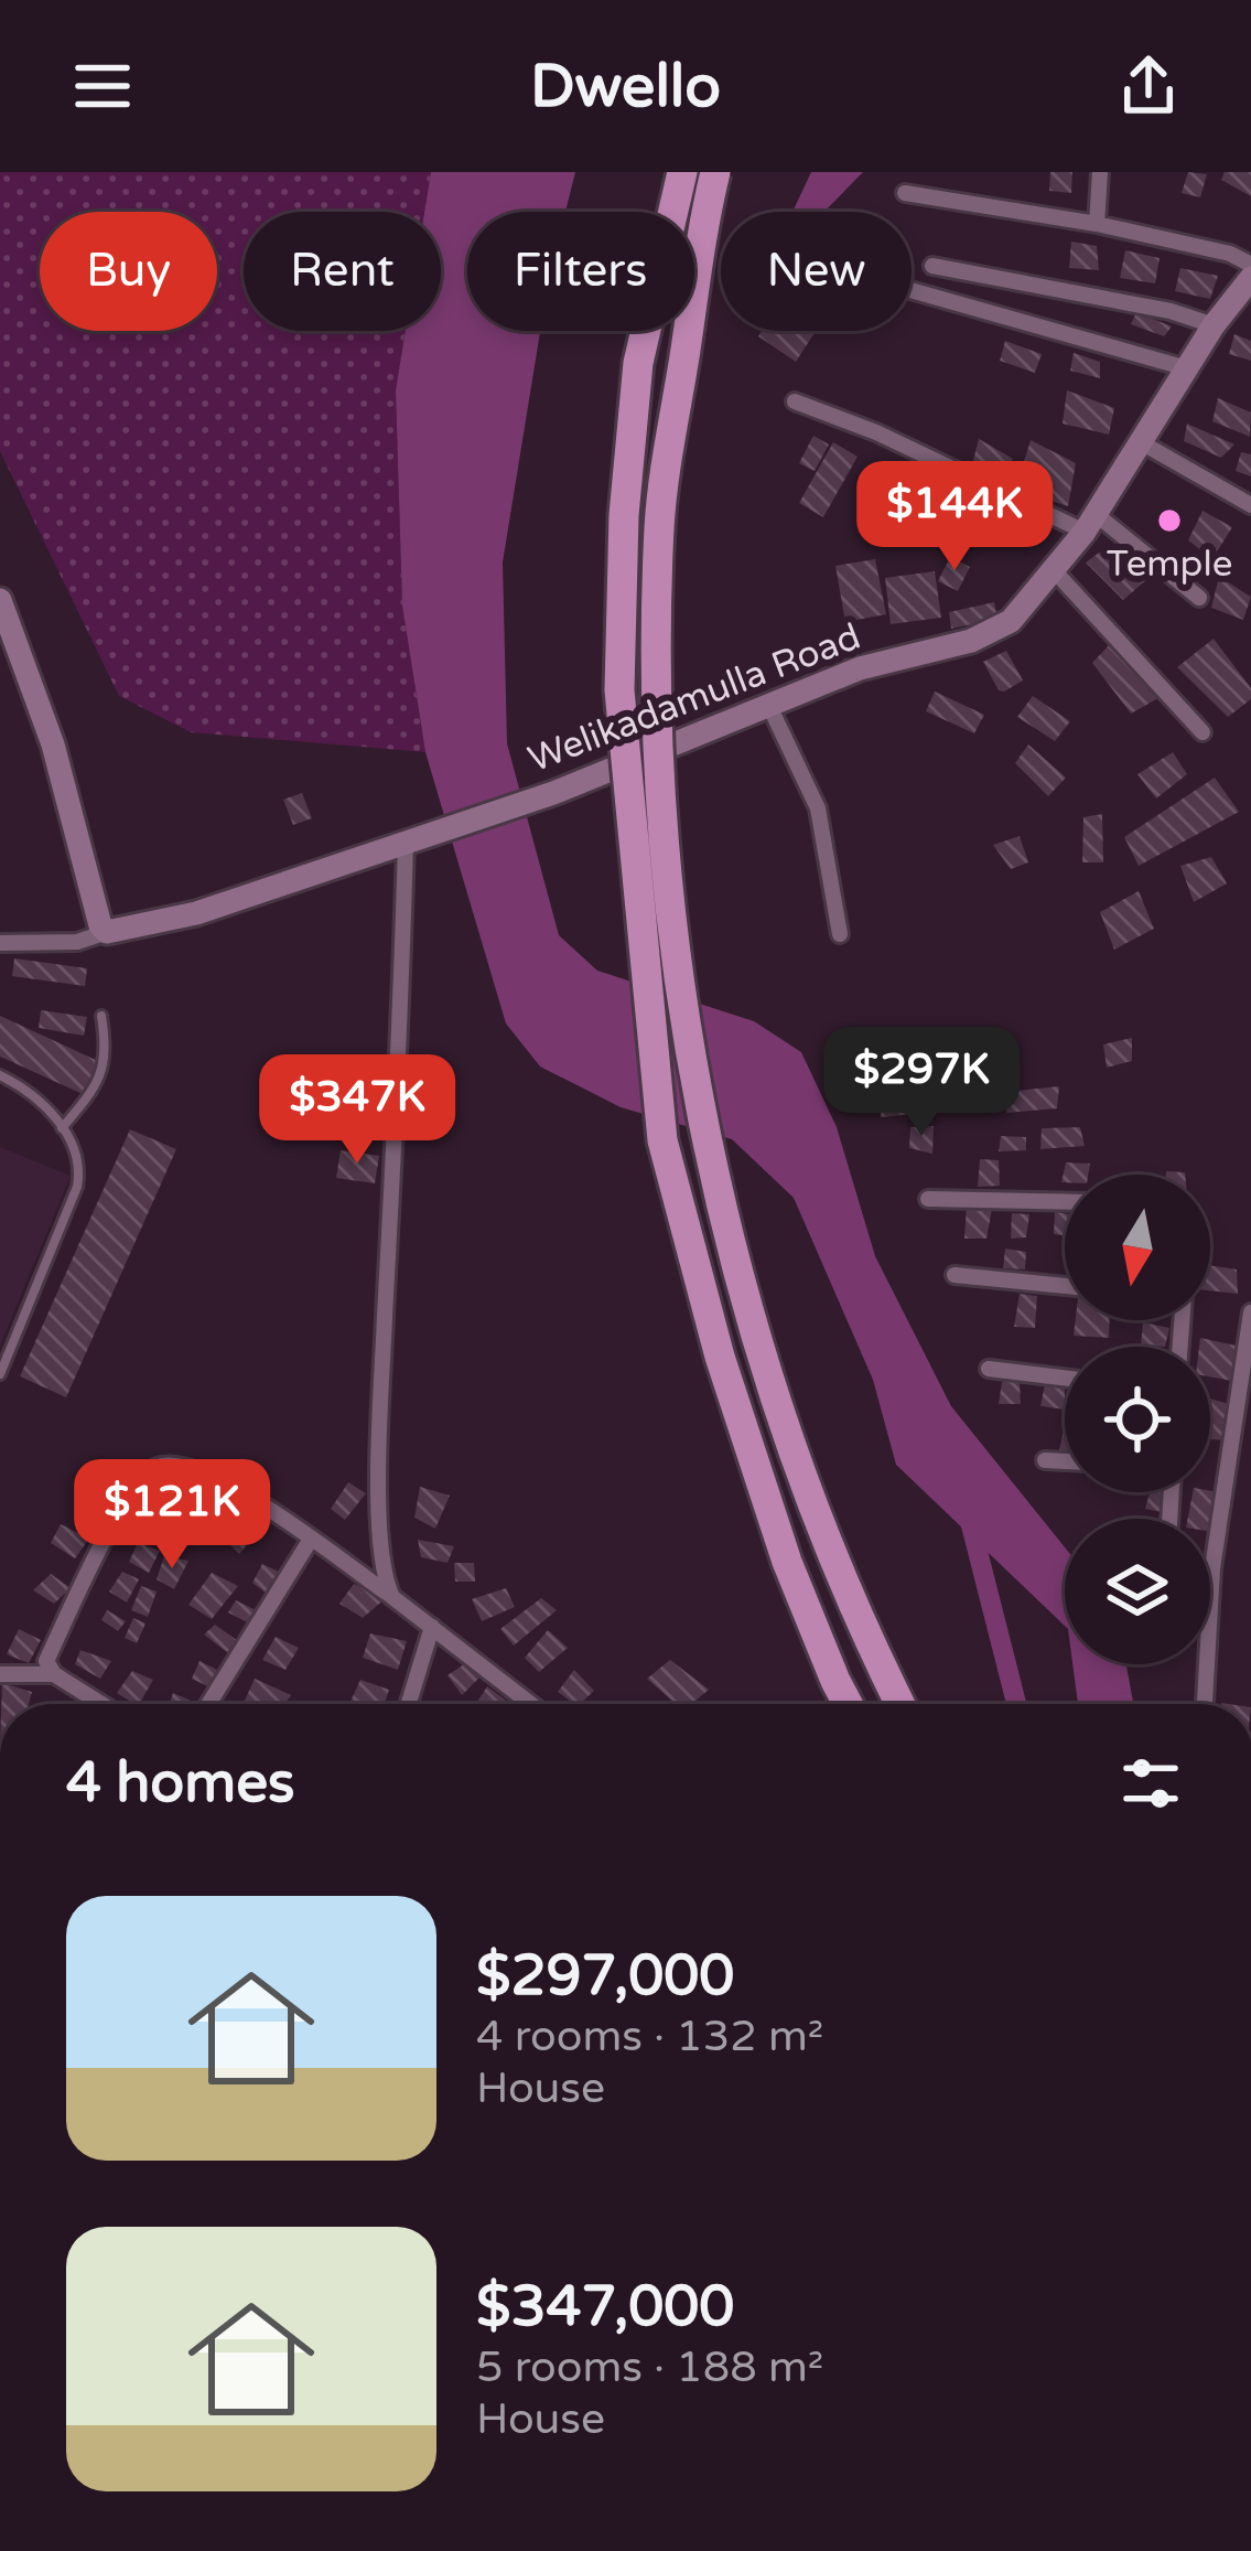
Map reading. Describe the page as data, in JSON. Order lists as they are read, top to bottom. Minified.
{"streets":{"street":["Welikadamulla Road"]},"places":["Temple"],"north":"bottom","page":{"header":"Dwello","chip":["Buy","Rent","Filters","New"],"price":["$144K","$297K","$347K","$121K"],"heading":"4 homes","list":[{"name":"$297,000","note":"4 rooms · 132 m² · House"},{"name":"$347,000","note":"5 rooms · 188 m² · House"}]}}
